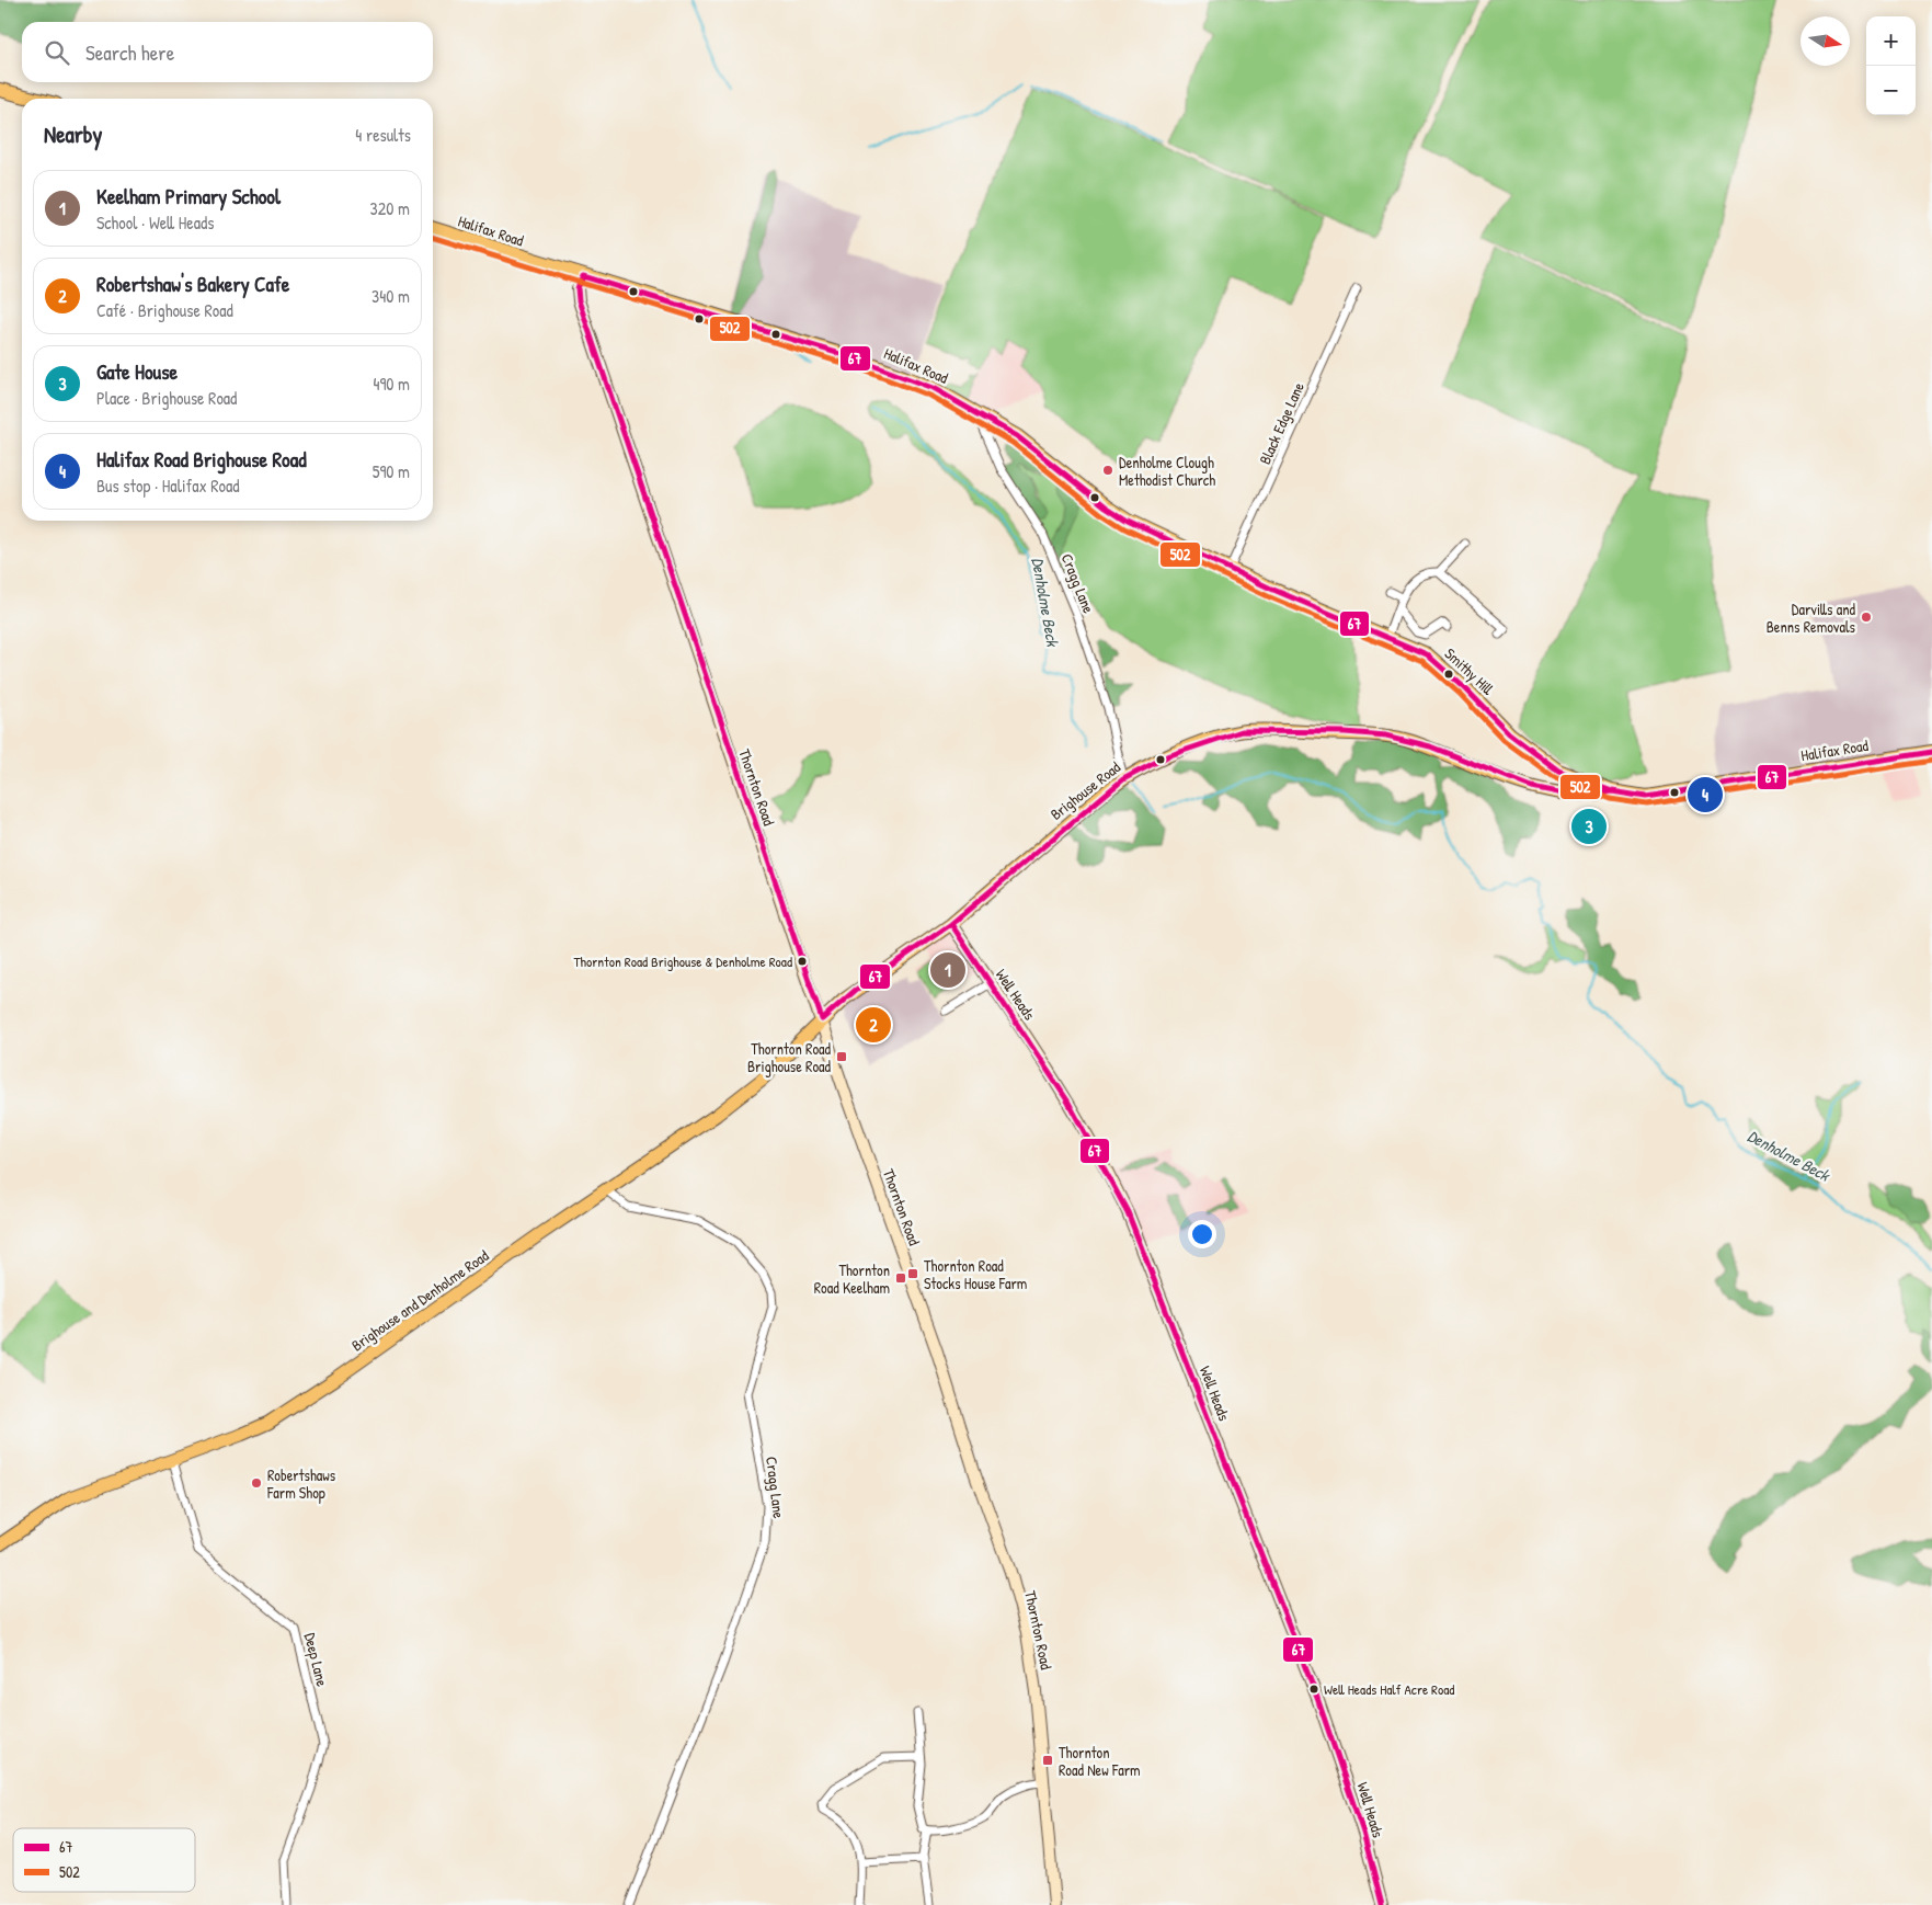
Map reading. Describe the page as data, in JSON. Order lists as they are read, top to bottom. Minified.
{"streets":{"highway":["Halifax Road","Smithy Hill"],"main road":["Thornton Road","Brighouse Road","Well Heads","Brighouse and Denholme Road"],"street":["Black Edge Lane","Cragg Lane","Deep Lane"]},"crossings":[["Halifax Road","Black Edge Lane"],["Halifax Road","Cragg Lane"],["Halifax Road","Smithy Hill"],["Halifax Road","Thornton Road"],["Halifax Road","Brighouse Road"],["Black Edge Lane","Smithy Hill"],["Cragg Lane","Brighouse Road"],["Cragg Lane","Brighouse and Denholme Road"],["Smithy Hill","Brighouse Road"],["Thornton Road","Brighouse Road"],["Thornton Road","Brighouse and Denholme Road"],["Brighouse Road","Well Heads"],["Brighouse Road","Brighouse and Denholme Road"],["Brighouse and Denholme Road","Deep Lane"]],"water":["Denholme Beck"],"places":{"other":["Denholme Clough Methodist Church","Darvills and Benns Removals","Thornton Road Brighouse & Denholme Road","Robertshaws Farm Shop","Well Heads Half Acre Road"],"transit":["Thornton Road Brighouse Road","Thornton Road Stocks House Farm","Thornton Road Keelham","Thornton Road New Farm"]},"lines":["transit line 502","transit line 67"],"legend":["67","502"],"north":"right","page":{"map_buttons":["+","−"],"search":"Search here","heading":["Nearby","4 results"],"list":[{"mark":"1","name":"Keelham Primary School","note":"School · Well Heads","value":"320 m"},{"mark":"2","name":"Robertshaw's Bakery Cafe","note":"Café · Brighouse Road","value":"340 m"},{"mark":"3","name":"Gate House","note":"Place · Brighouse Road","value":"490 m"},{"mark":"4","name":"Halifax Road Brighouse Road","note":"Bus stop · Halifax Road","value":"590 m"}],"pins":["4","3","1","2"]}}
